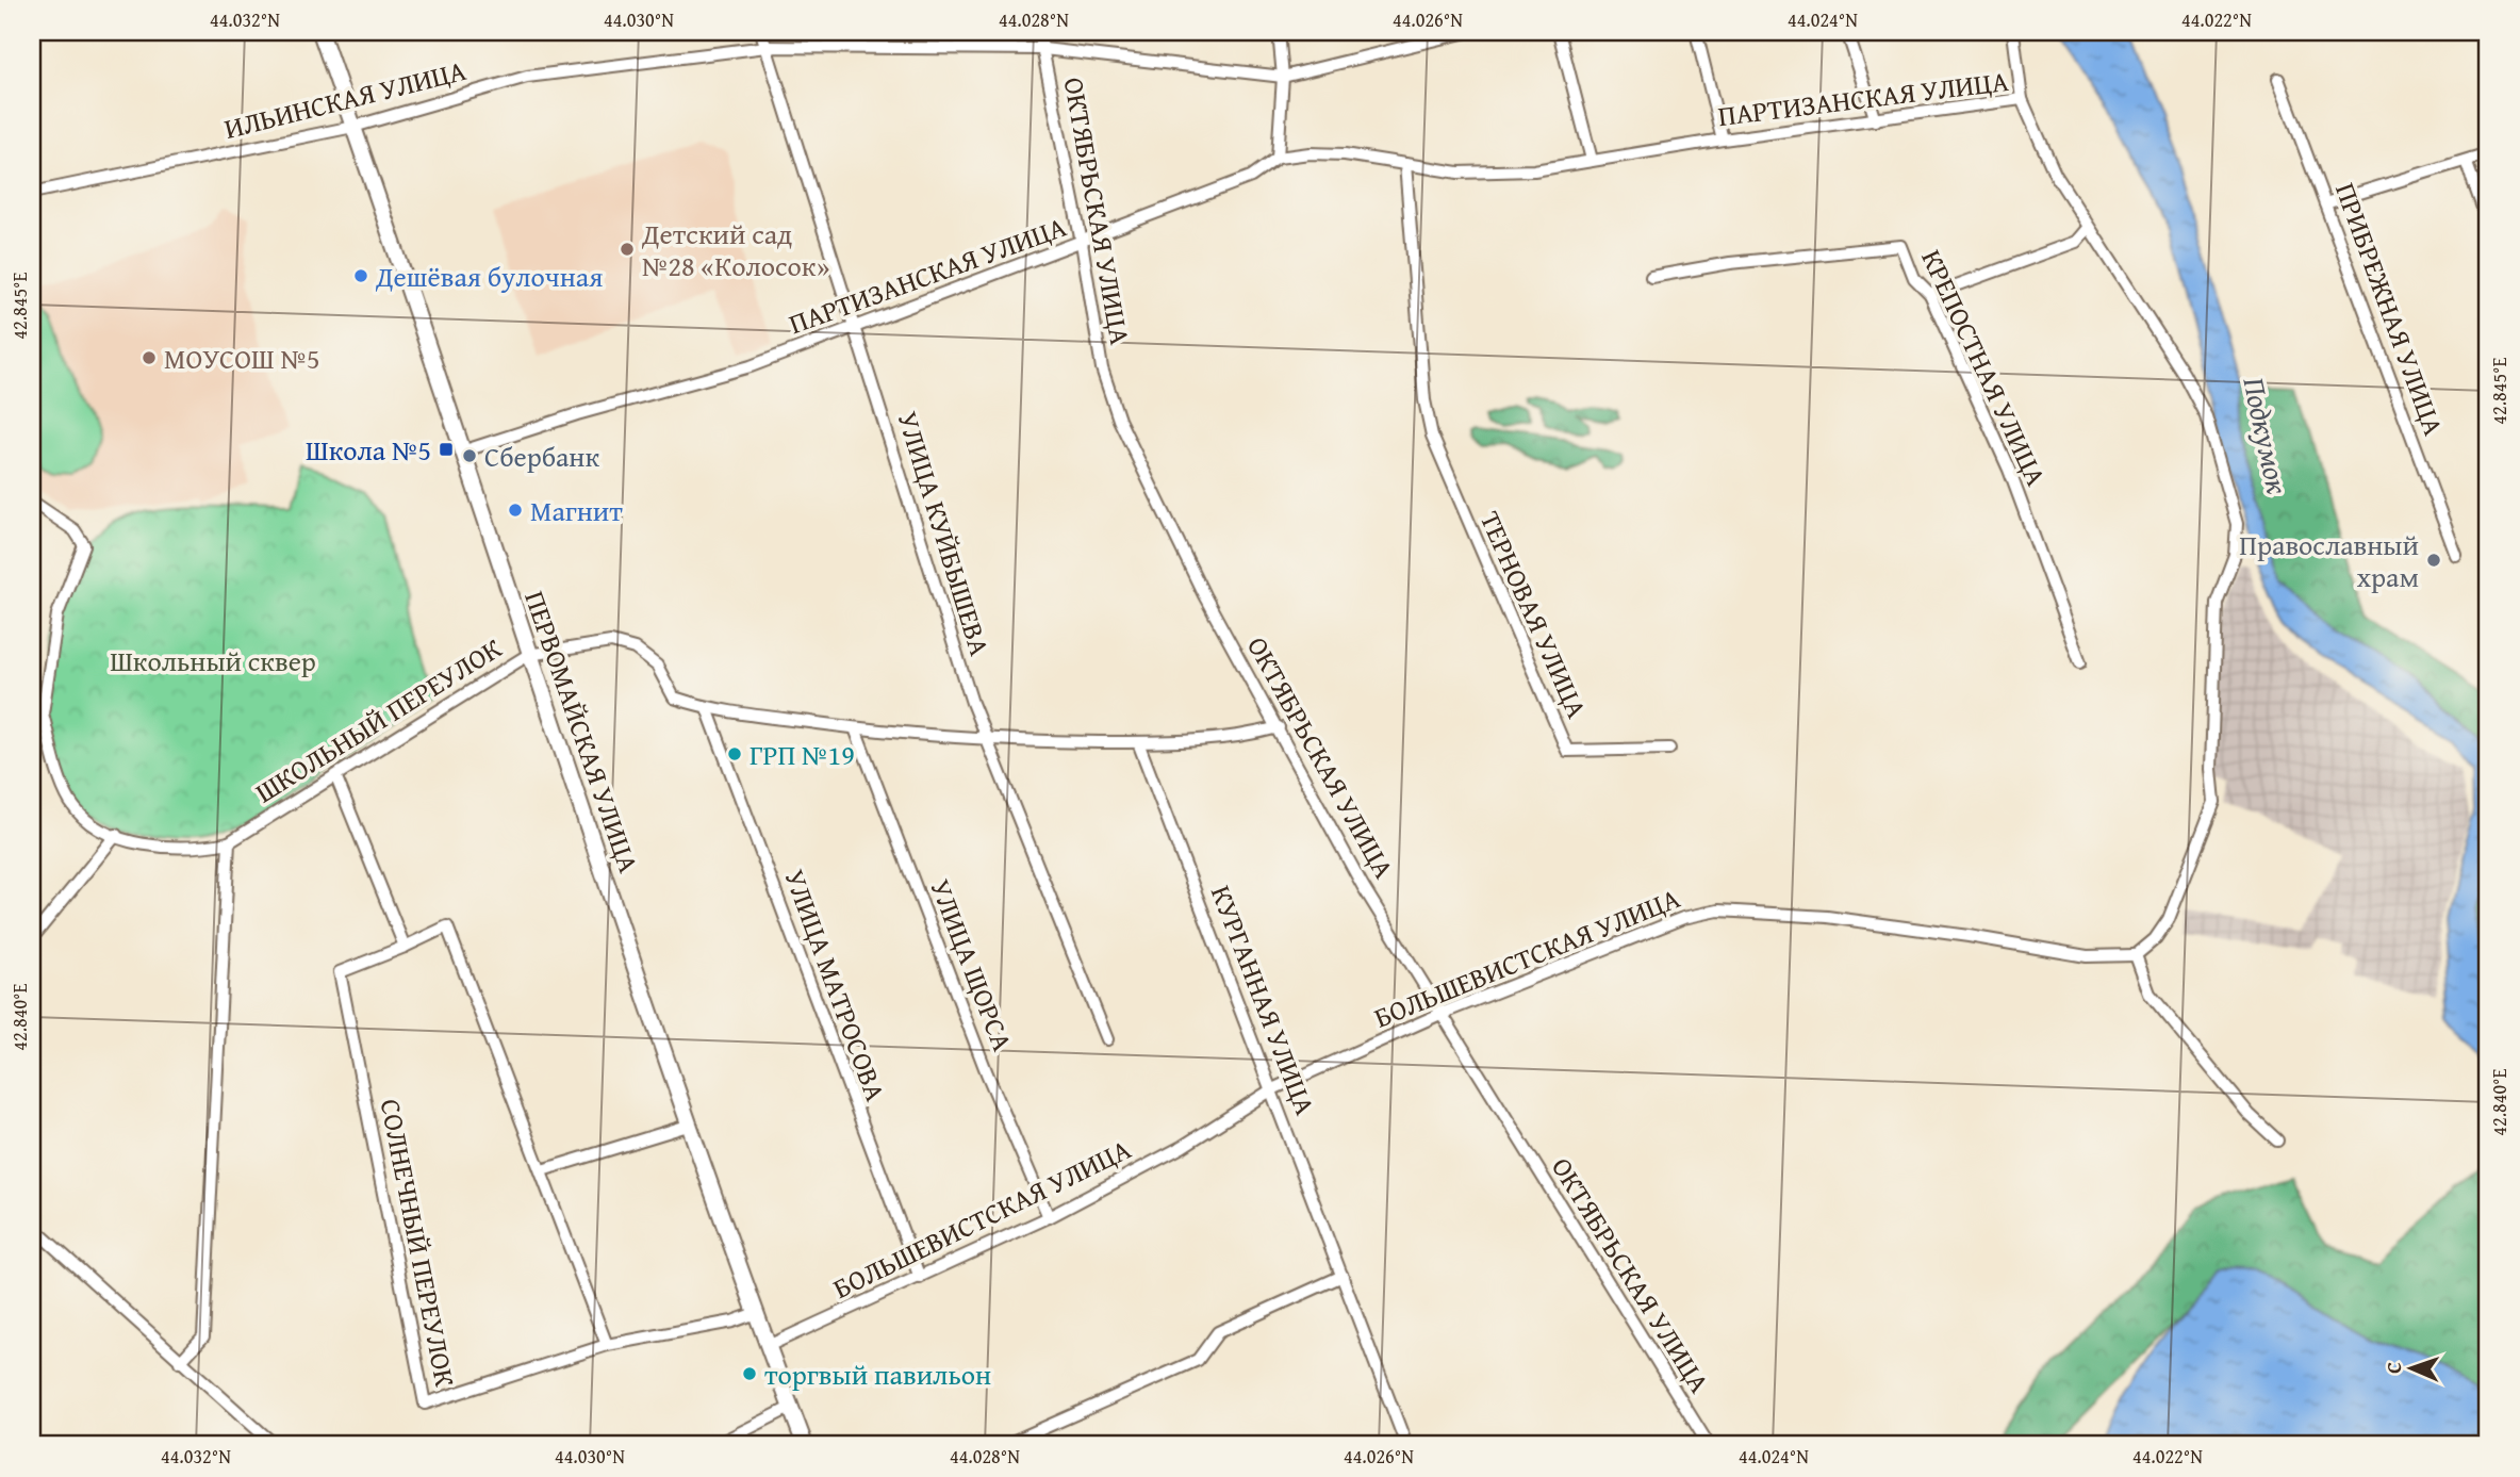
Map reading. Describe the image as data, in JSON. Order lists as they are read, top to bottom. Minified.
{"streets":{"main road":["ПЕРВОМАЙСКАЯ УЛИЦА"],"street":["ПАРТИЗАНСКАЯ УЛИЦА","ИЛЬИНСКАЯ УЛИЦА","ОКТЯБРЬСКАЯ УЛИЦА","ПРИБРЕЖНАЯ УЛИЦА","КРЕПОСТНАЯ УЛИЦА","УЛИЦА КУЙБЫШЕВА","ТЕРНОВАЯ УЛИЦА","ШКОЛЬНЫЙ ПЕРЕУЛОК","БОЛЬШЕВИСТСКАЯ УЛИЦА","УЛИЦА ЩОРСА","УЛИЦА МАТРОСОВА","КУРГАННАЯ УЛИЦА","СОЛНЕЧНЫЙ ПЕРЕУЛОК"]},"crossings":[["ПАРТИЗАНСКАЯ УЛИЦА","ОКТЯБРЬСКАЯ УЛИЦА"],["ПАРТИЗАНСКАЯ УЛИЦА","УЛИЦА КУЙБЫШЕВА"],["ПАРТИЗАНСКАЯ УЛИЦА","ТЕРНОВАЯ УЛИЦА"],["ПАРТИЗАНСКАЯ УЛИЦА","ПЕРВОМАЙСКАЯ УЛИЦА"],["ПАРТИЗАНСКАЯ УЛИЦА","БОЛЬШЕВИСТСКАЯ УЛИЦА"],["ИЛЬИНСКАЯ УЛИЦА","ОКТЯБРЬСКАЯ УЛИЦА"],["ИЛЬИНСКАЯ УЛИЦА","УЛИЦА КУЙБЫШЕВА"],["ИЛЬИНСКАЯ УЛИЦА","ПЕРВОМАЙСКАЯ УЛИЦА"],["ОКТЯБРЬСКАЯ УЛИЦА","ШКОЛЬНЫЙ ПЕРЕУЛОК"],["ОКТЯБРЬСКАЯ УЛИЦА","БОЛЬШЕВИСТСКАЯ УЛИЦА"],["УЛИЦА КУЙБЫШЕВА","ШКОЛЬНЫЙ ПЕРЕУЛОК"],["ШКОЛЬНЫЙ ПЕРЕУЛОК","ПЕРВОМАЙСКАЯ УЛИЦА"],["ШКОЛЬНЫЙ ПЕРЕУЛОК","УЛИЦА ЩОРСА"],["ШКОЛЬНЫЙ ПЕРЕУЛОК","УЛИЦА МАТРОСОВА"],["ШКОЛЬНЫЙ ПЕРЕУЛОК","КУРГАННАЯ УЛИЦА"],["ПЕРВОМАЙСКАЯ УЛИЦА","БОЛЬШЕВИСТСКАЯ УЛИЦА"],["ПЕРВОМАЙСКАЯ УЛИЦА","СОЛНЕЧНЫЙ ПЕРЕУЛОК"],["БОЛЬШЕВИСТСКАЯ УЛИЦА","УЛИЦА ЩОРСА"],["БОЛЬШЕВИСТСКАЯ УЛИЦА","УЛИЦА МАТРОСОВА"],["БОЛЬШЕВИСТСКАЯ УЛИЦА","КУРГАННАЯ УЛИЦА"]],"water":["Подкумок"],"parks":["Школьный сквер"],"places":{"other":["Детский сад №28 «Колосок»","Дешёвая булочная","МОУСОШ №5","Сбербанк","Магнит","Православный храм","ГРП №19","торгвый павильон"],"transit":["Школа №5"]},"north":"left","coordinates":["44.032°N","44.030°N","44.028°N","44.026°N","44.024°N","44.022°N","42.845°E","42.840°E"]}
